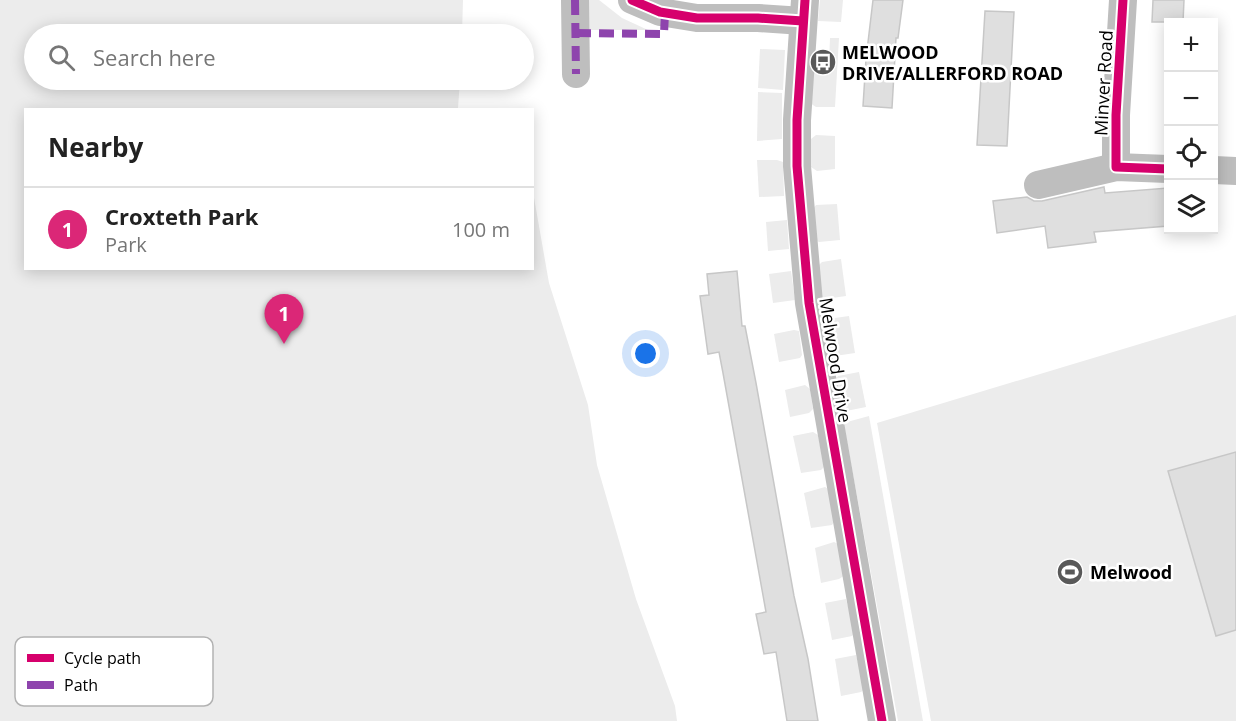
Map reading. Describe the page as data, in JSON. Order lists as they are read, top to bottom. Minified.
{"streets":{"street":["Minver Road","Melwood Drive"]},"places":{"bus stop":["MELWOOD DRIVE/ALLERFORD ROAD"],"sports":["Melwood"]},"legend":["Cycle path","Path"],"page":{"map_buttons":["+","−"],"search":"Search here","heading":"Nearby","list":[{"mark":"1","name":"Croxteth Park","note":"Park","value":"100 m"}],"pins":"1"}}
